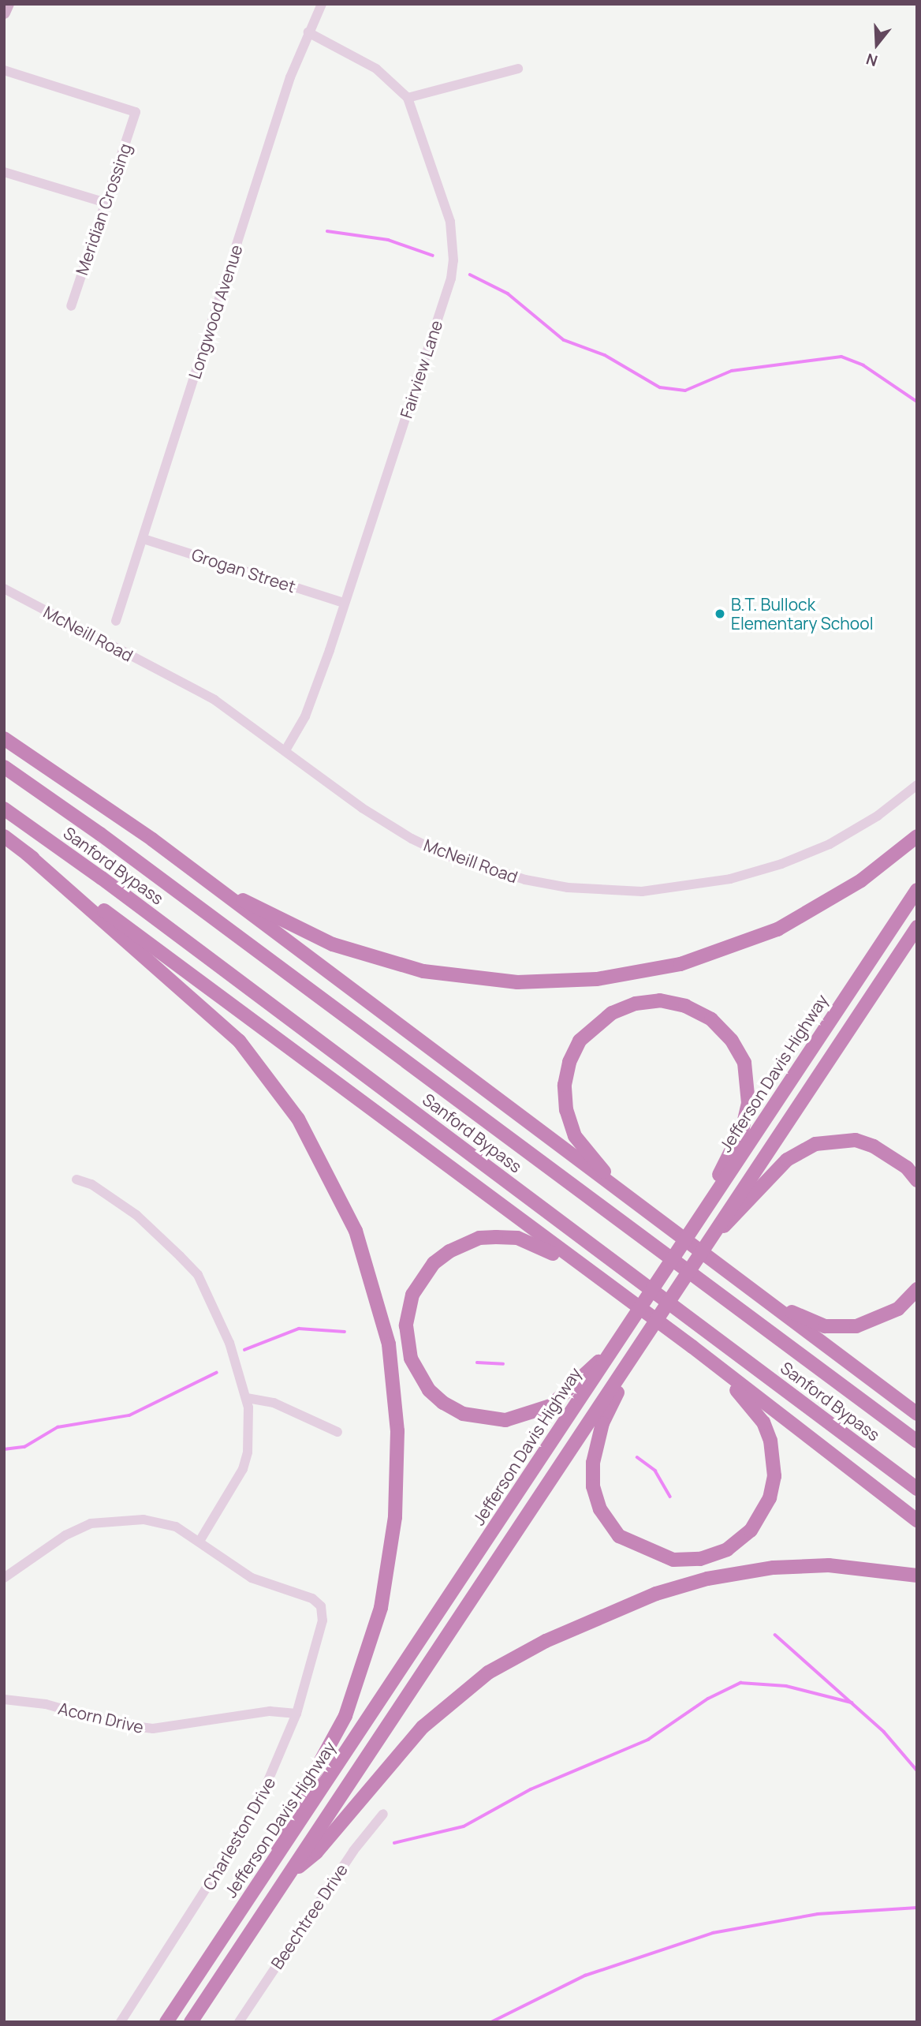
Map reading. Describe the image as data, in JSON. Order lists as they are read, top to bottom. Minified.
{"streets":{"highway":["Sanford Bypass","Jefferson Davis Highway"],"street":["Meridian Crossing","Longwood Avenue","Fairview Lane","Grogan Street","McNeill Road","Acorn Drive","Charleston Drive","Beechtree Drive"]},"crossings":[["Longwood Avenue","Fairview Lane"],["Longwood Avenue","Grogan Street"],["Fairview Lane","Grogan Street"],["Fairview Lane","McNeill Road"],["Acorn Drive","Charleston Drive"]],"places":["B.T. Bullock Elementary School"],"north":"bottom"}
